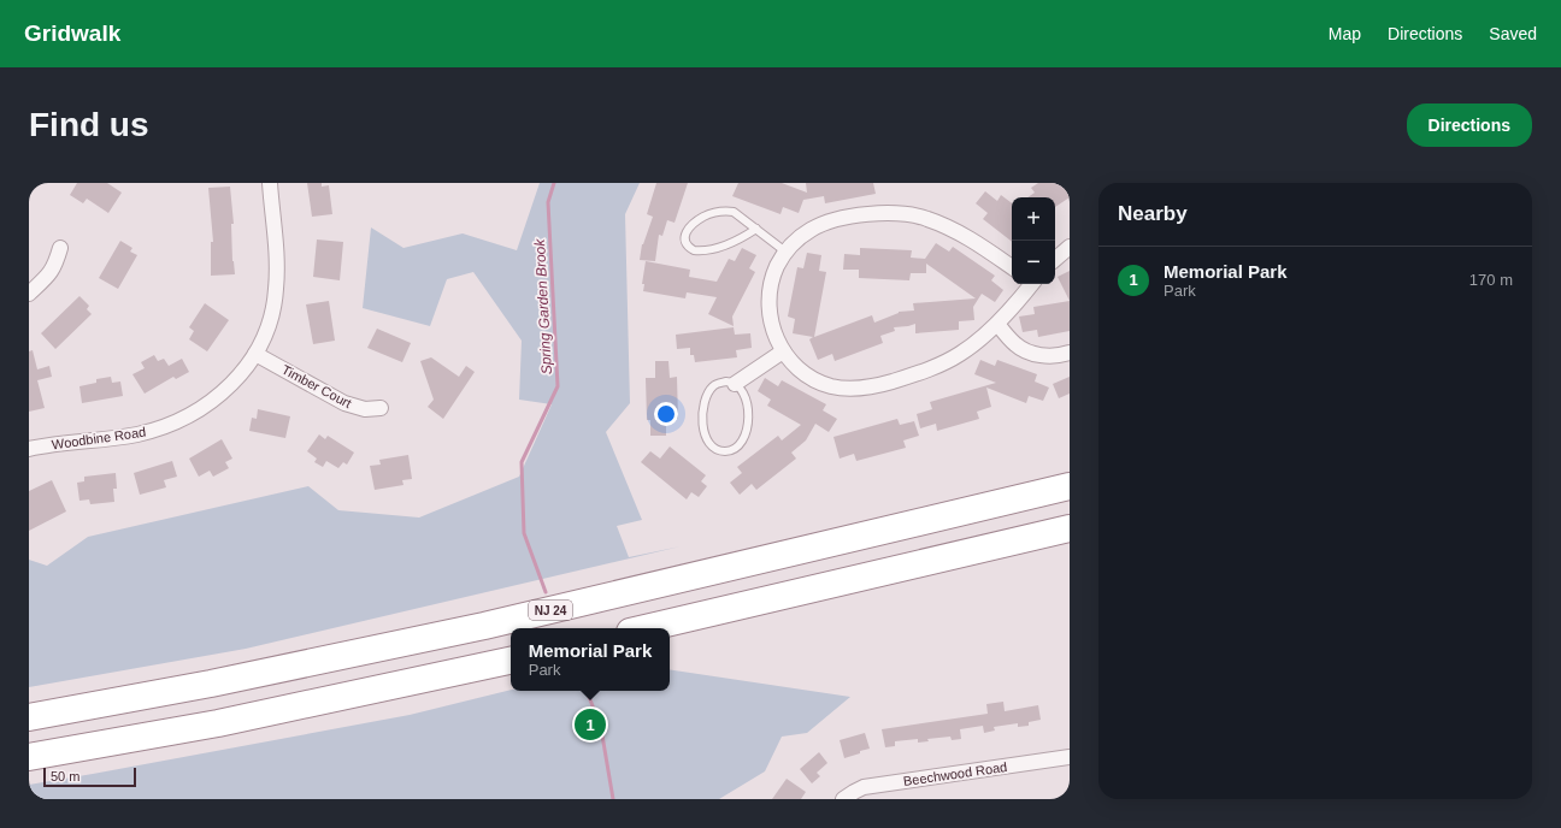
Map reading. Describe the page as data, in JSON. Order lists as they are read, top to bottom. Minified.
{"streets":{"highway":["NJ 24"],"street":["Timber Court","Woodbine Road","Beechwood Road"]},"crossings":[["Timber Court","Woodbine Road"]],"water":["Spring Garden Brook"],"scale_bar":"50 m","page":{"header":"Gridwalk","nav":["Map","Directions","Saved"],"buttons":"Directions","title":"Find us","heading":"Nearby","map_buttons":["+","−"],"list":[{"mark":"1","name":"Memorial Park","note":"Park","value":"170 m"}],"popup":["Memorial Park","Park"],"pins":"1","scale":"50 m"}}
